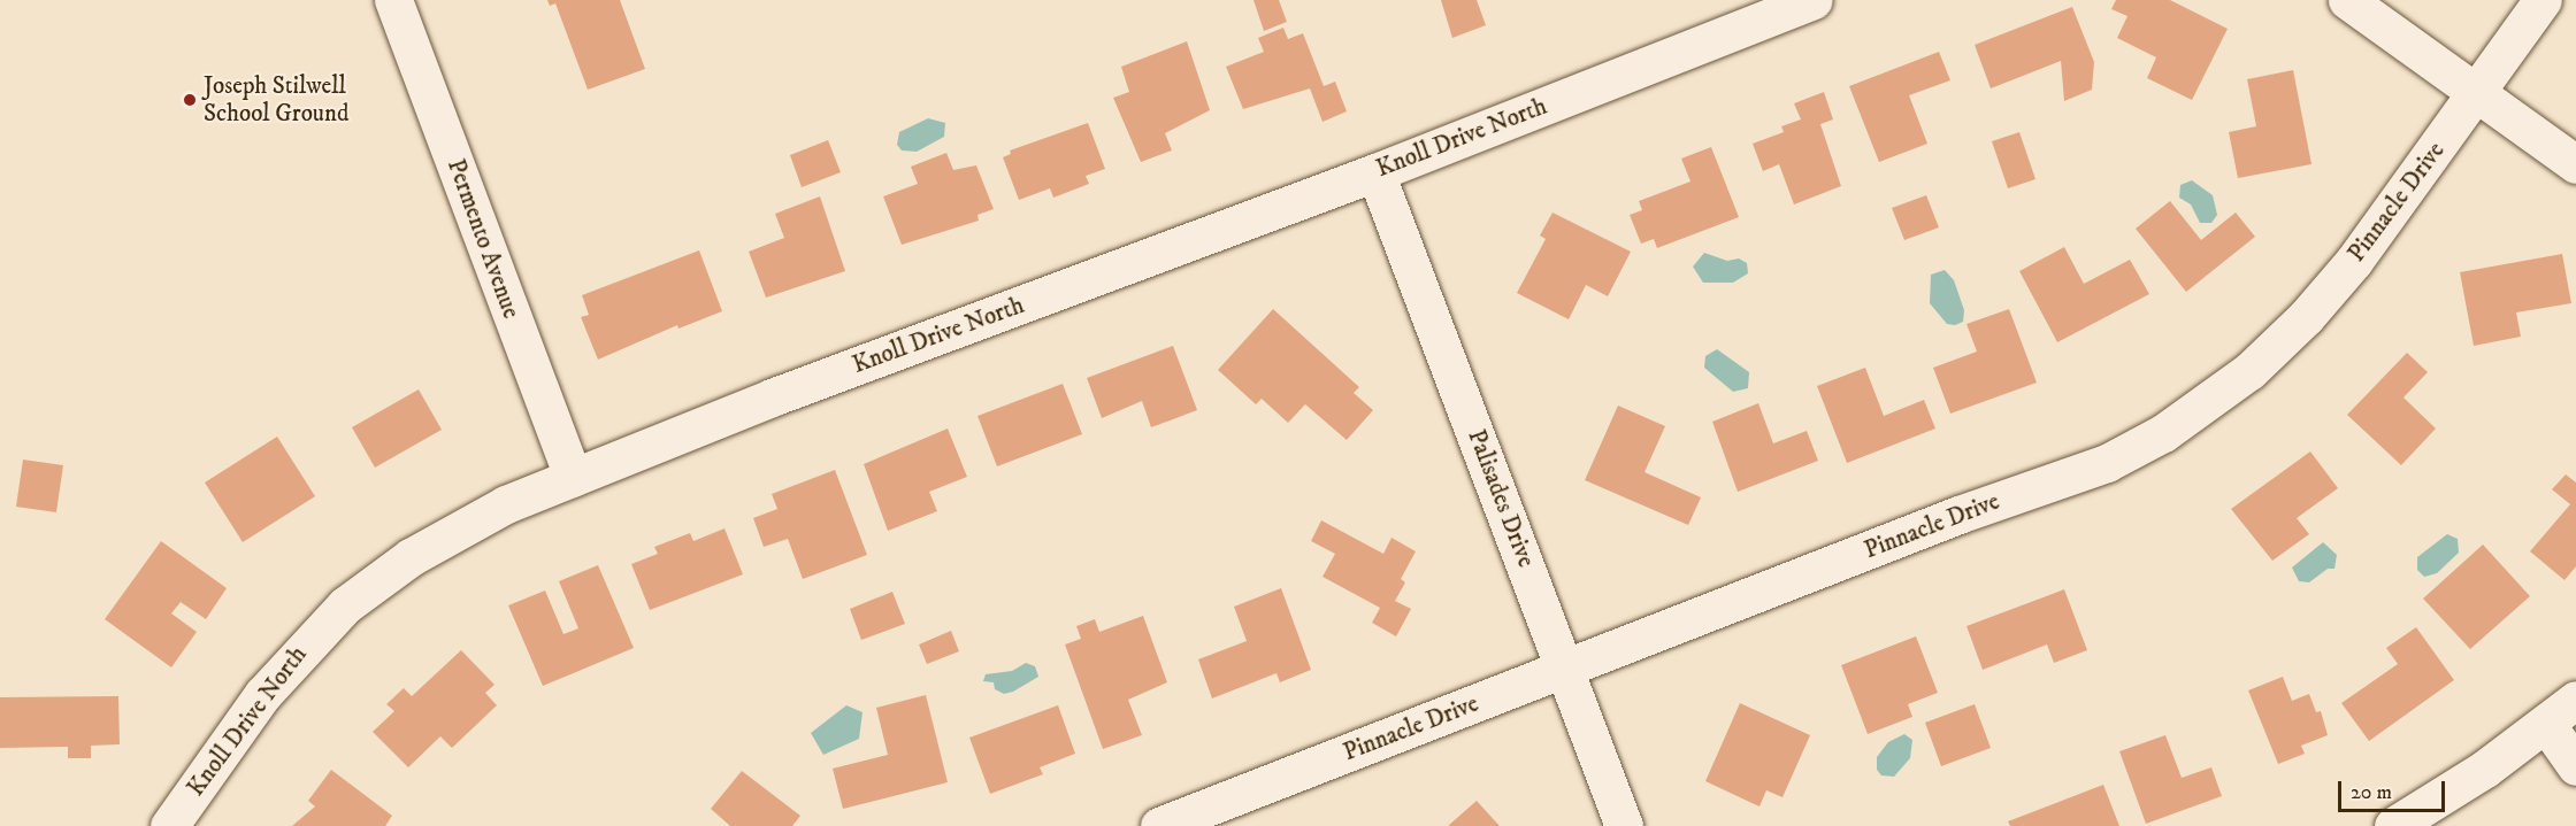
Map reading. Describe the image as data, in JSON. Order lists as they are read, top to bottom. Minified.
{"streets":{"street":["Knoll Drive North","Pinnacle Drive","Permento Avenue","Palisades Drive"]},"crossings":[["Knoll Drive North","Permento Avenue"],["Knoll Drive North","Palisades Drive"],["Pinnacle Drive","Palisades Drive"]],"places":["Joseph Stilwell School Ground"],"scale_bar":"20 m"}
